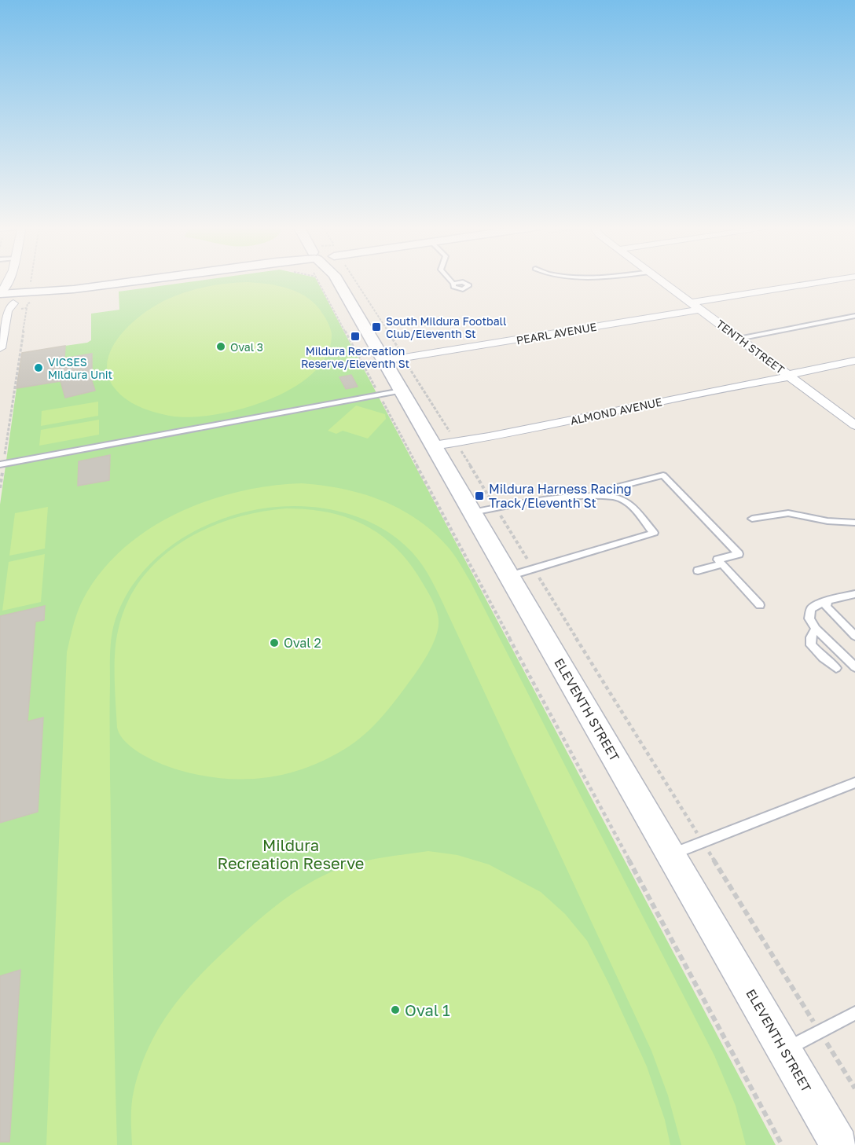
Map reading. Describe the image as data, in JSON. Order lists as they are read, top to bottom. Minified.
{"streets":{"main road":["ELEVENTH STREET"],"street":["PEARL AVENUE","TENTH STREET","ALMOND AVENUE"]},"crossings":[["PEARL AVENUE","TENTH STREET"],["PEARL AVENUE","ELEVENTH STREET"],["TENTH STREET","ALMOND AVENUE"],["ALMOND AVENUE","ELEVENTH STREET"]],"parks":["Mildura Recreation Reserve"],"places":{"transit":["South Mildura Football Club/Eleventh St","Mildura Recreation Reserve/Eleventh St","Mildura Harness Racing Track/Eleventh St"],"other":["Oval 3","VICSES Mildura Unit","Oval 2","Oval 1"]}}
